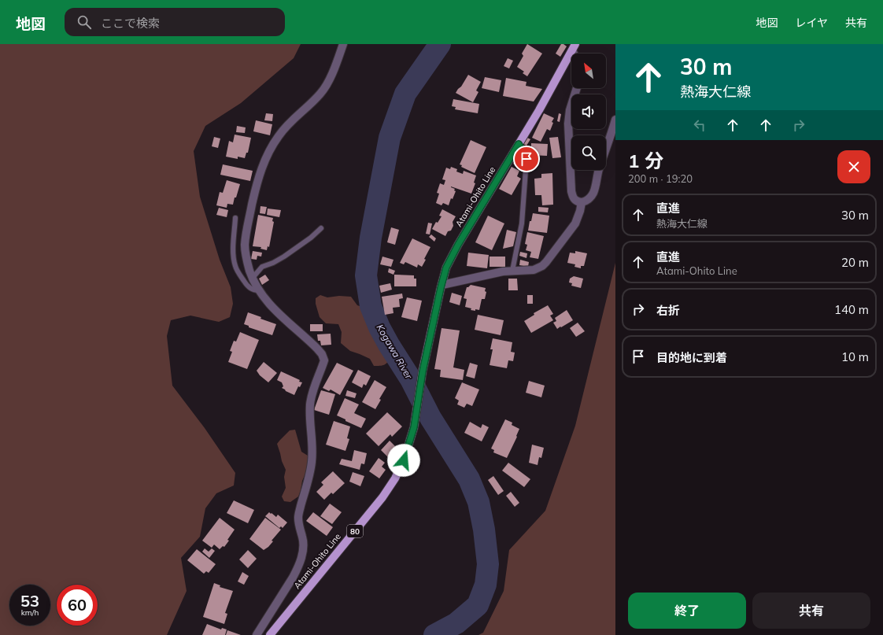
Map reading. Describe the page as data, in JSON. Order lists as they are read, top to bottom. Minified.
{"streets":{"main road":["Atami-Ohito Line","80"]},"water":["Kogawa River"],"north":"top left","page":{"header":"地図","search":"ここで検索","nav":["地図","レイヤ","共有"],"turn":["30 m","熱海大仁線"],"heading":["1 分","200 m · 19:20"],"list":[{"name":"直進","note":"熱海大仁線","value":"30 m"},{"name":"直進","note":"Atami-Ohito Line","value":"20 m"},{"name":"右折","value":"140 m"},{"name":"目的地に到着","value":"10 m"}],"speed":"53 km/h","limit":"60","buttons":["終了","共有"]}}
